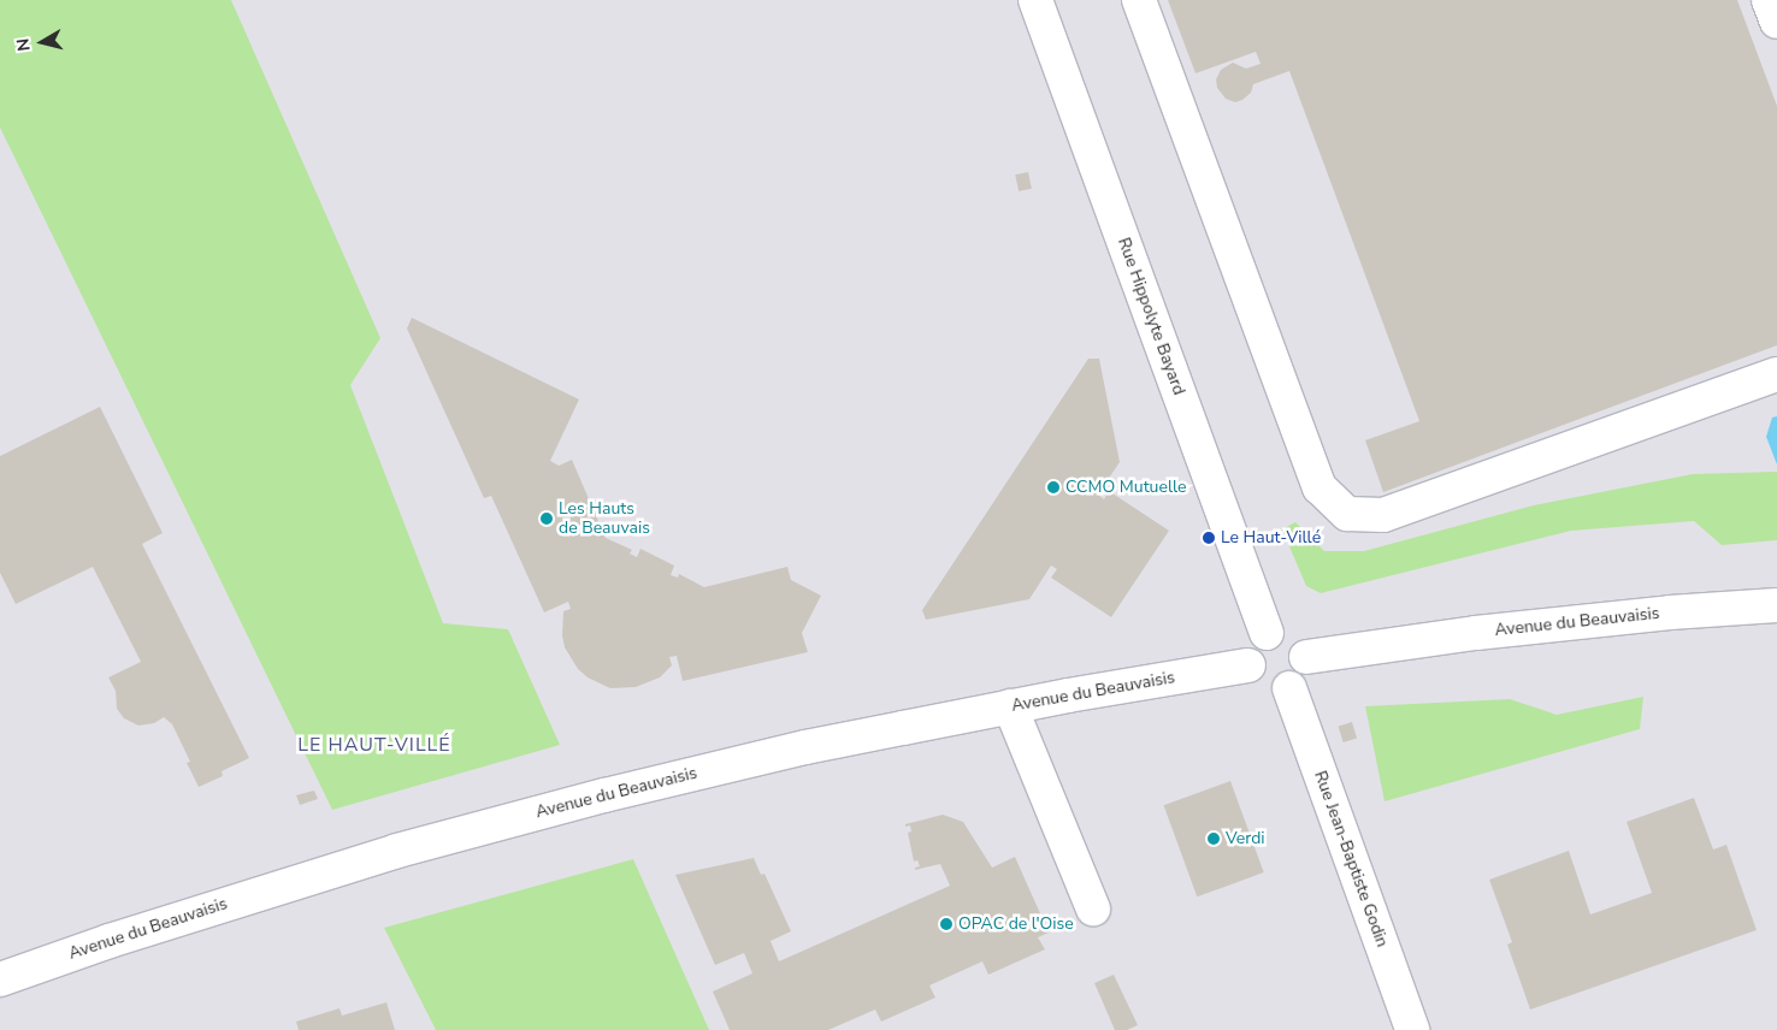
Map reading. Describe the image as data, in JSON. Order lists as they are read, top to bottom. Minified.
{"streets":{"street":["Rue Hippolyte Bayard","Avenue du Beauvaisis","Rue Jean-Baptiste Godin"]},"crossings":[["Rue Hippolyte Bayard","Avenue du Beauvaisis"],["Rue Hippolyte Bayard","Rue Jean-Baptiste Godin"],["Avenue du Beauvaisis","Rue Jean-Baptiste Godin"]],"districts":["LE HAUT-VILLÉ"],"places":["CCMO Mutuelle","Les Hauts de Beauvais","Le Haut-Villé","Verdi","OPAC de l'Oise"],"north":"left"}
